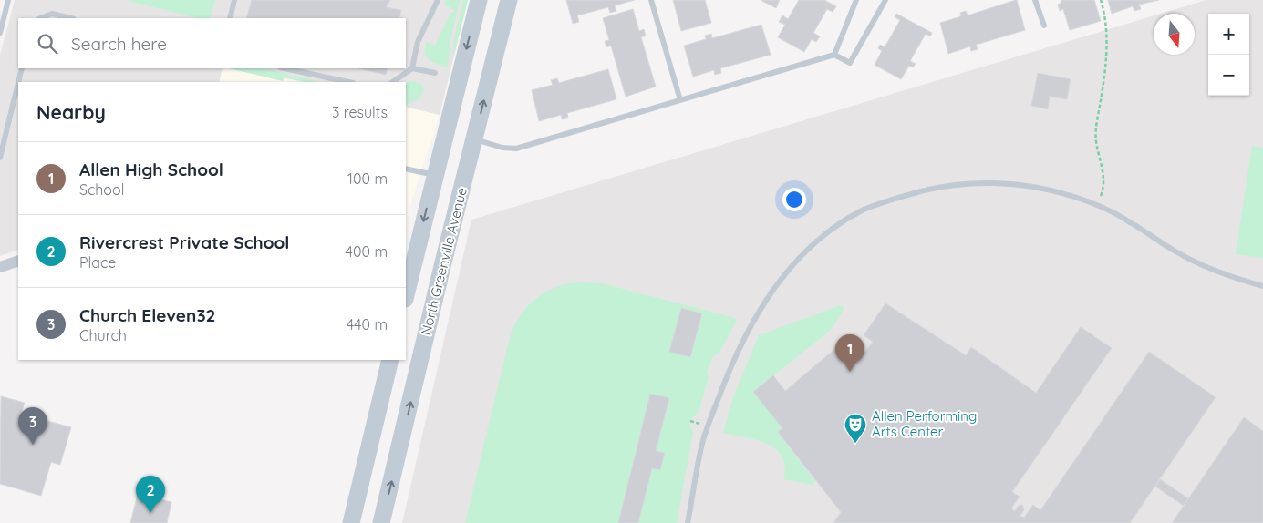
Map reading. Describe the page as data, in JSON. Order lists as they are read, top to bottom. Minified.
{"streets":{"main road":["North Greenville Avenue"]},"places":{"theatre":["Allen Performing Arts Center"]},"north":"bottom","page":{"map_buttons":["+","−"],"search":"Search here","heading":["Nearby","3 results"],"list":[{"mark":"1","name":"Allen High School","note":"School","value":"100 m"},{"mark":"2","name":"Rivercrest Private School","note":"Place","value":"400 m"},{"mark":"3","name":"Church Eleven32","note":"Church","value":"440 m"}],"pins":["1","3","2"]}}
